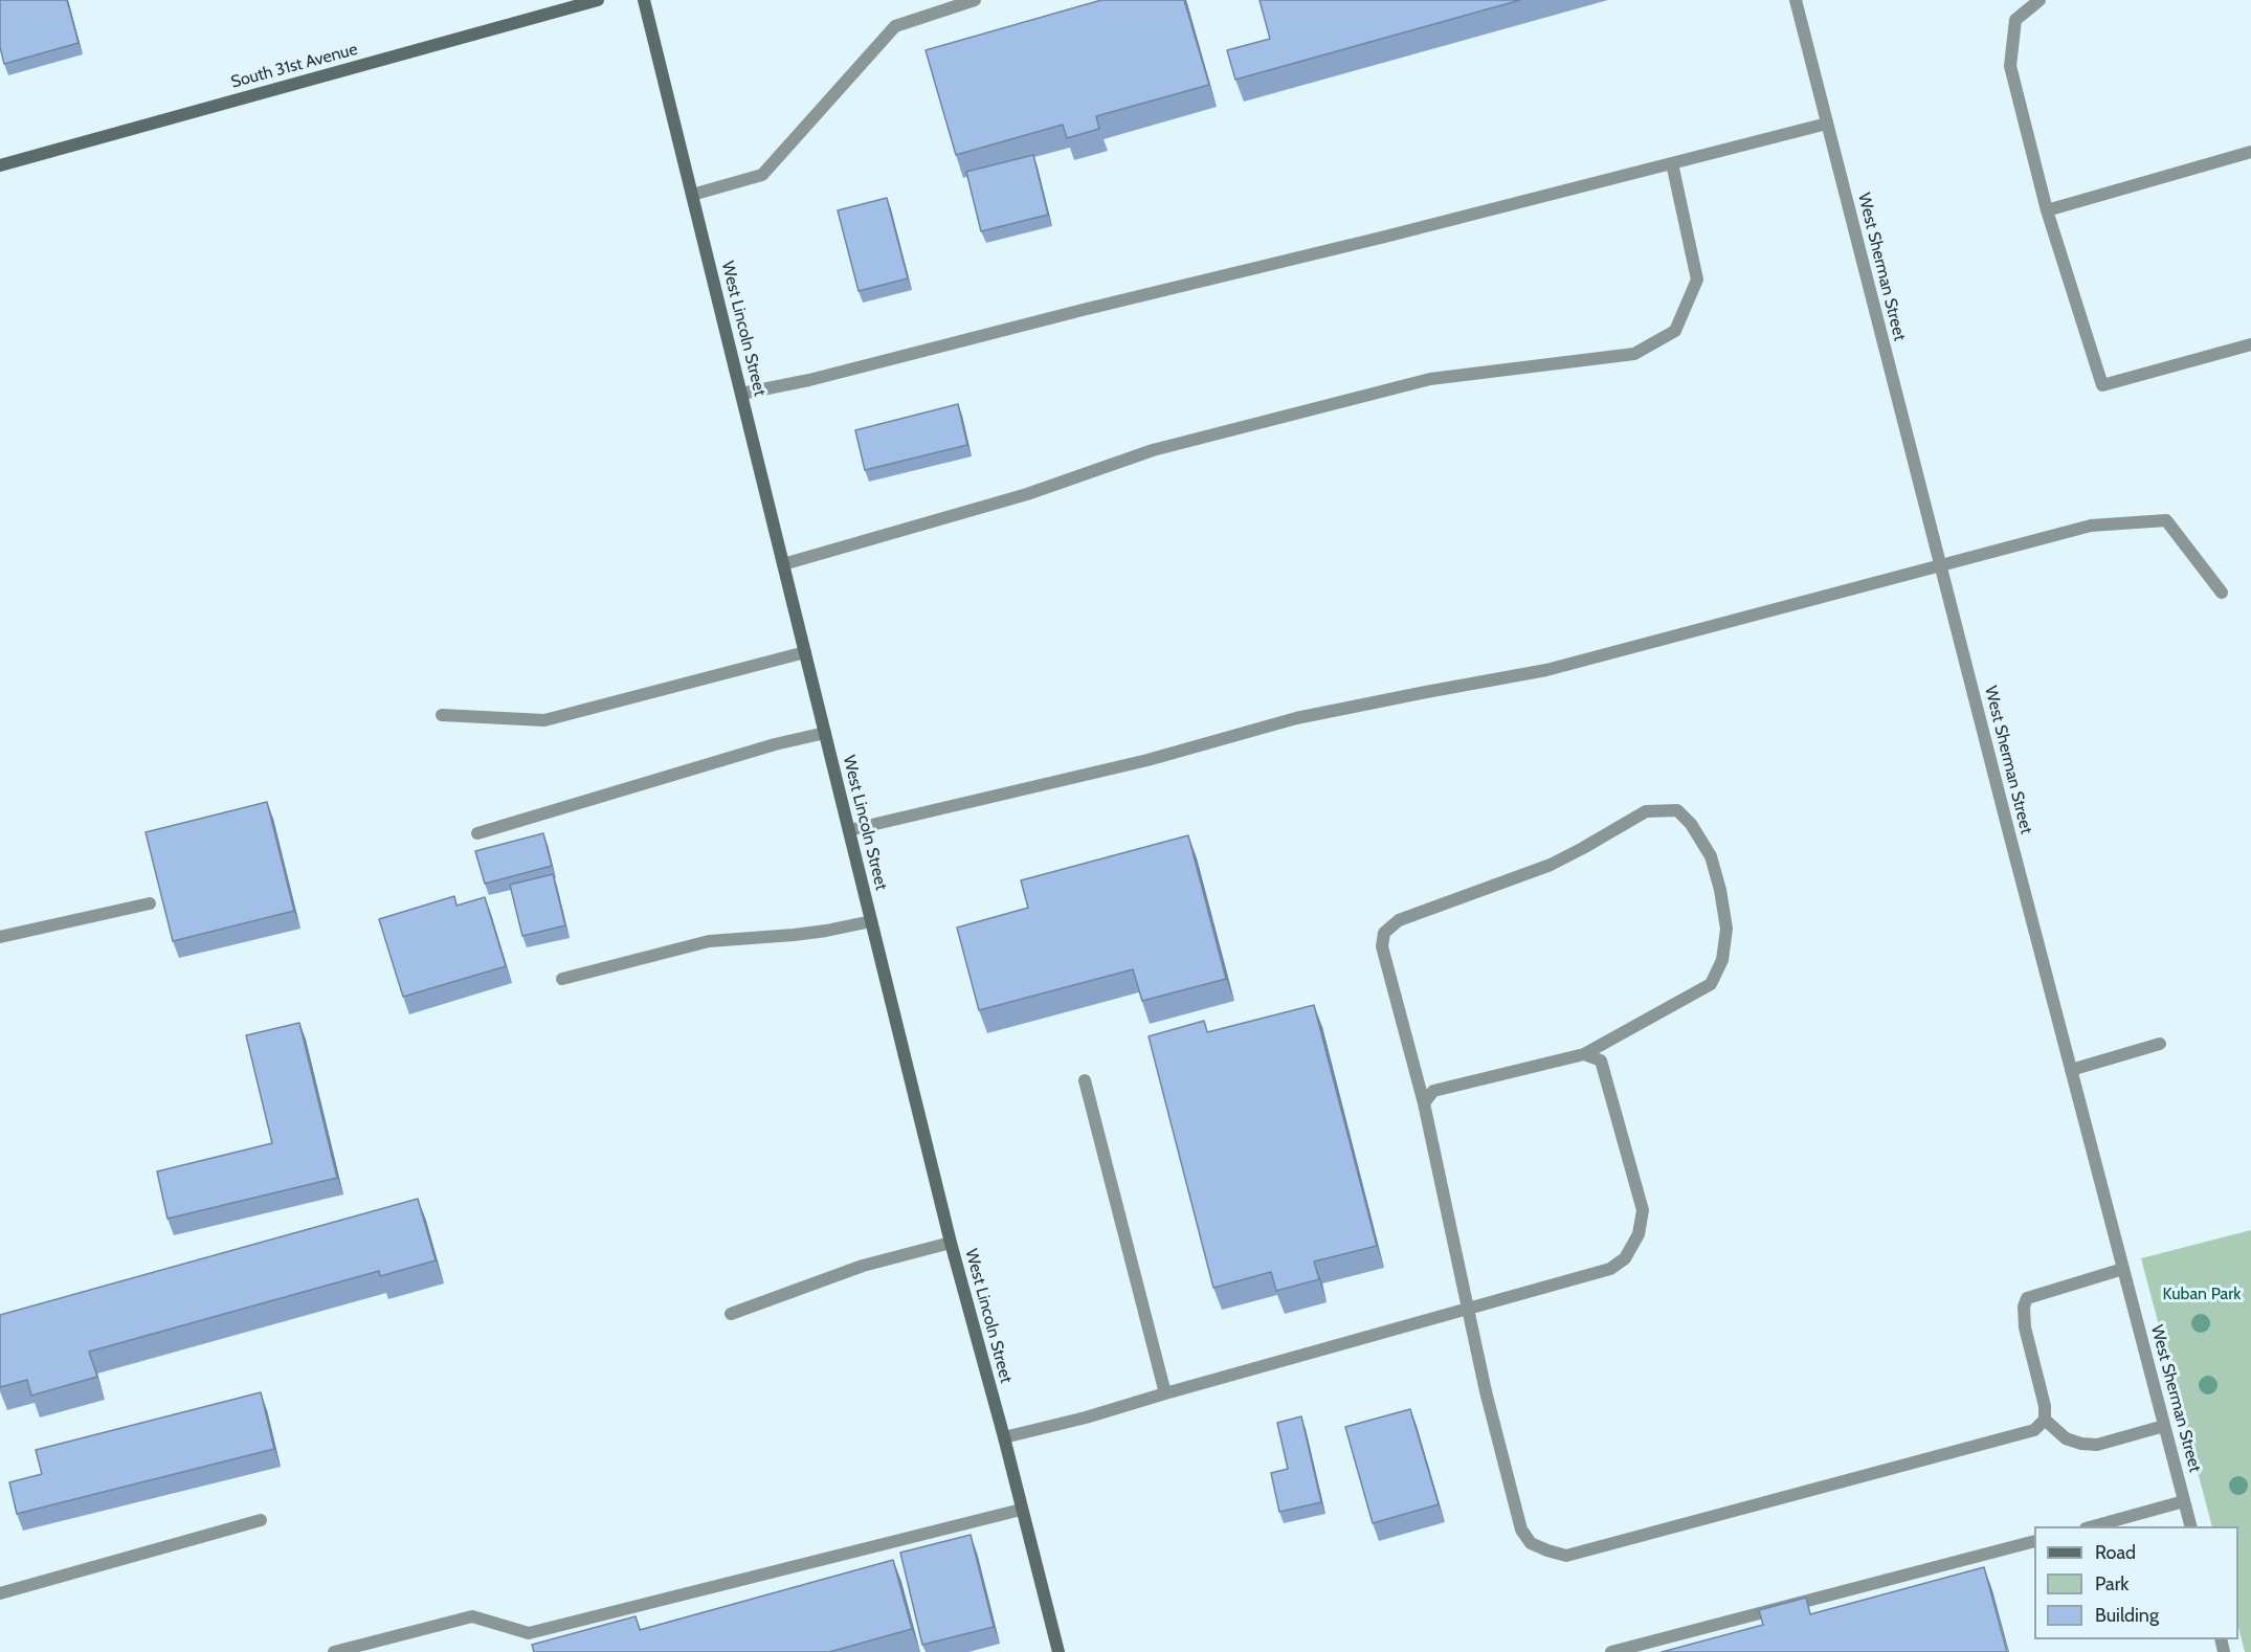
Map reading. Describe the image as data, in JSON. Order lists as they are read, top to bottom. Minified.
{"streets":{"street":["South 31st Avenue","West Sherman Street","West Lincoln Street"]},"parks":["Kuban Park"],"legend":["Road","Park","Building"]}
